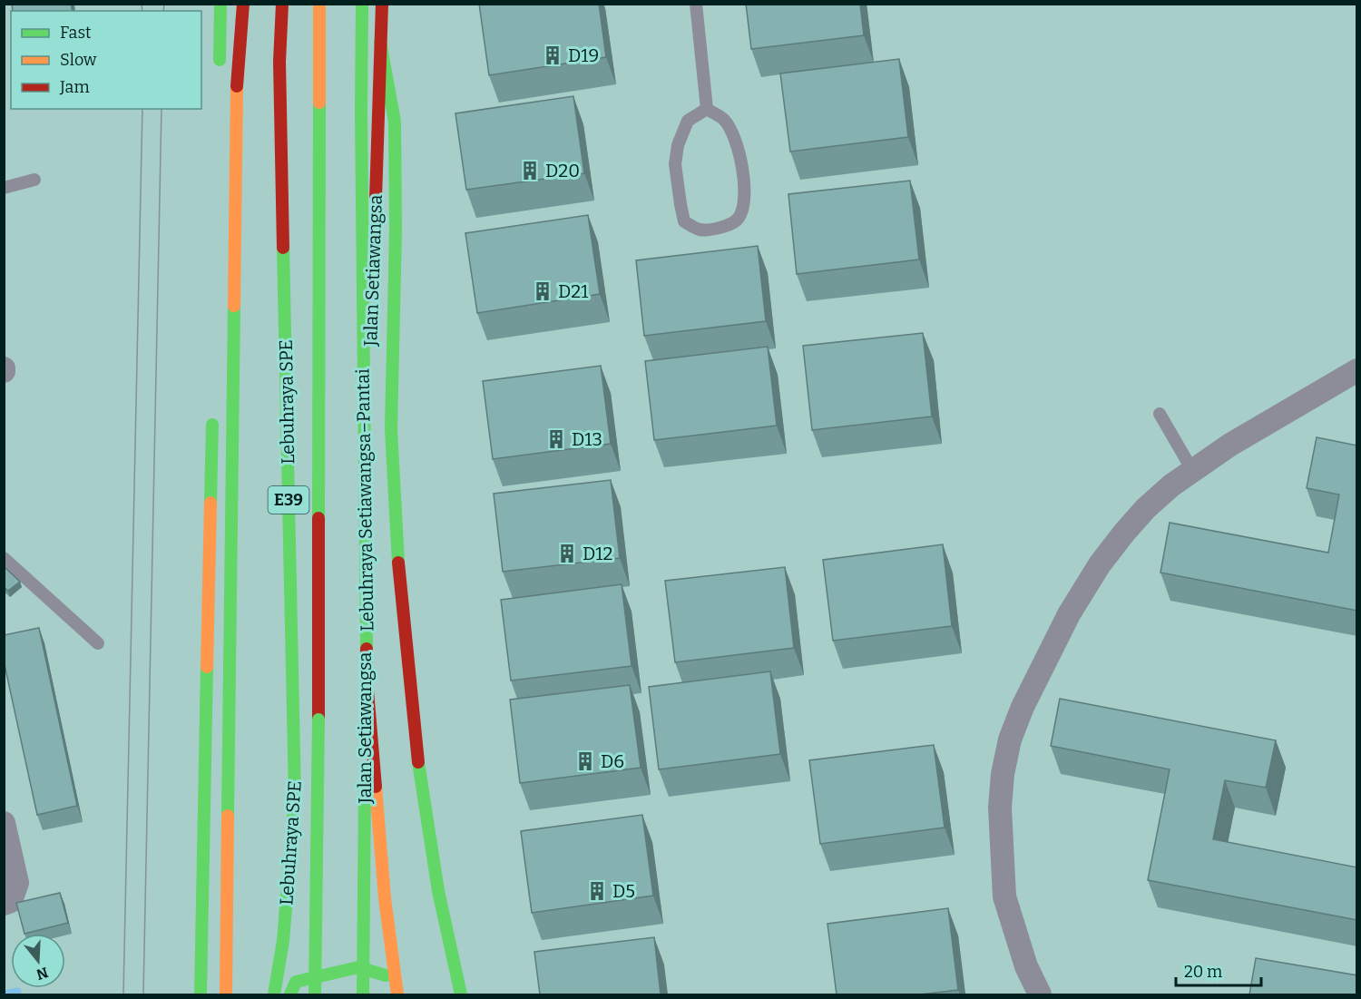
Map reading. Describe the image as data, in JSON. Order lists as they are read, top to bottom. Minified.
{"streets":{"main road":["Jalan Setiawangsa","Lebuhraya SPE","E39","Lebuhraya Setiawangsa–Pantai"]},"places":{"building":["D19","D20","D21","D13","D12","D6","D5"]},"legend":["Fast","Slow","Jam"],"scale_bar":"20 m","north":"bottom"}
